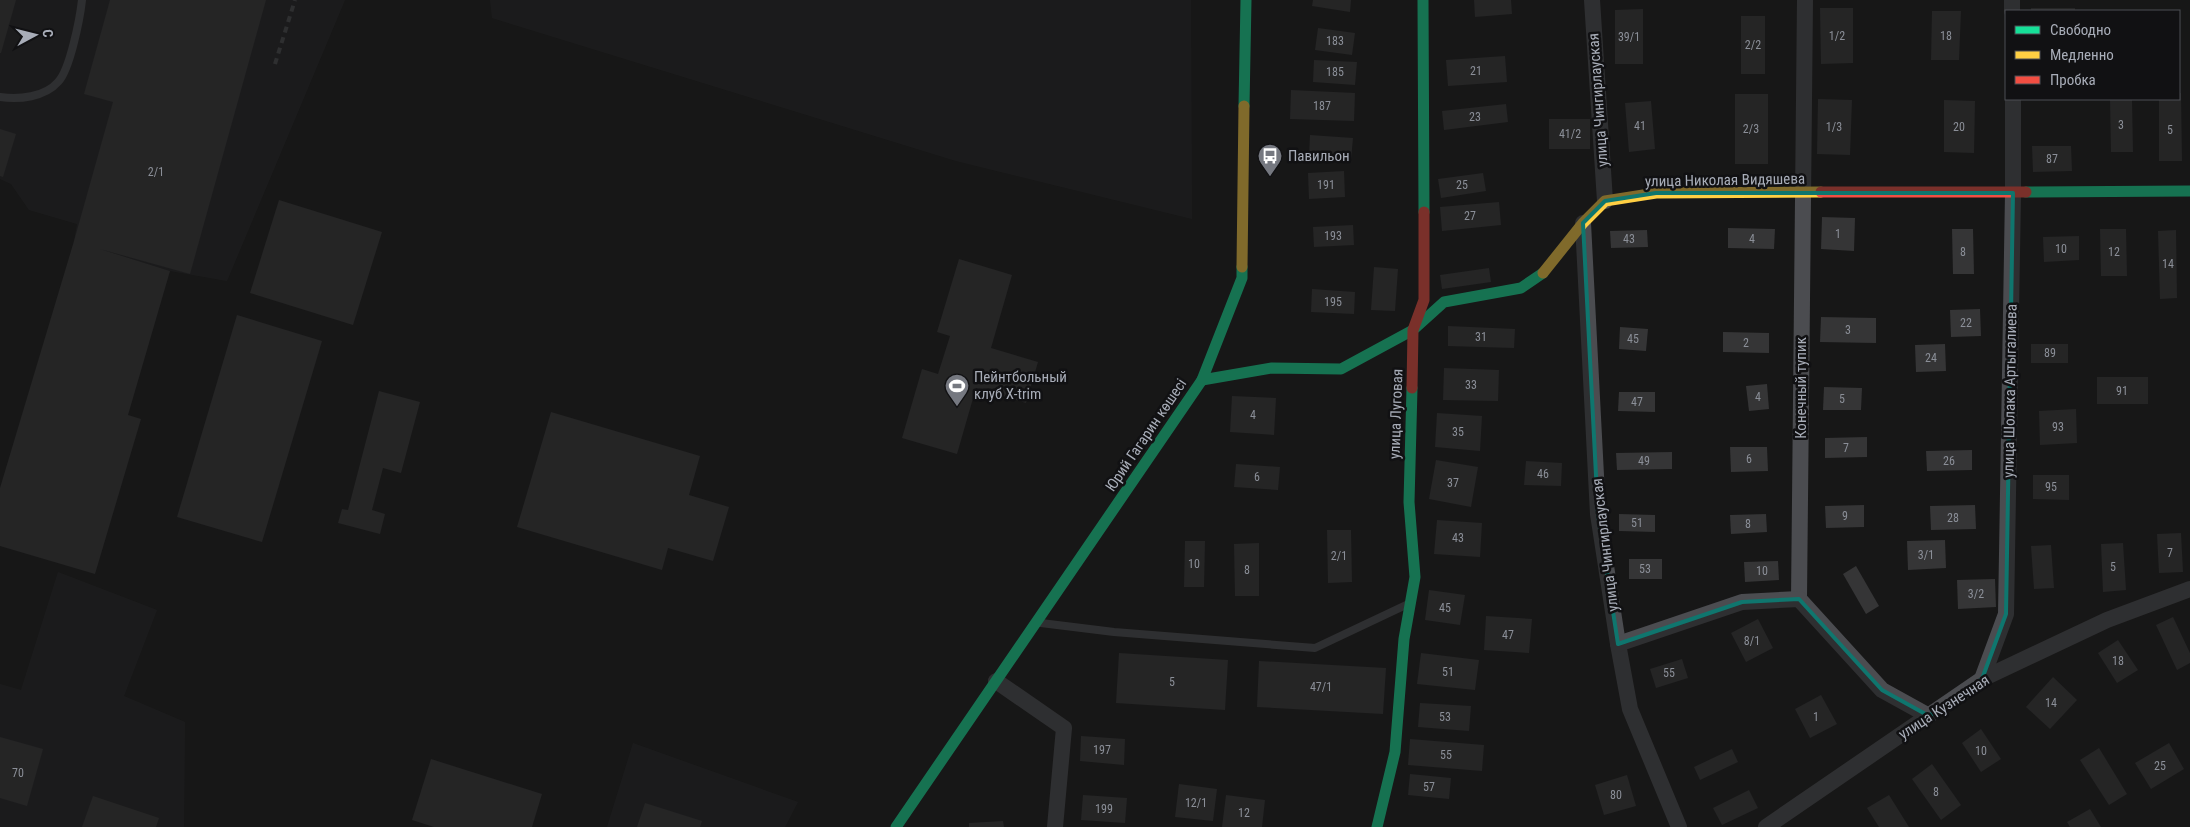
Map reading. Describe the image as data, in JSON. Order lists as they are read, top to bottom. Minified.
{"streets":{"street":["улица Чингирлауская","улица Николая Видяшева","Конечный тупик","улица Шолака Артыгалиева","улица Луговая","Юрий Гагарин көшесі","улица Кузнечная"]},"crossings":[["улица Чингирлауская","улица Николая Видяшева"],["улица Николая Видяшева","Конечный тупик"],["улица Николая Видяшева","улица Шолака Артыгалиева"],["улица Шолака Артыгалиева","улица Кузнечная"]],"places":{"bus stop":["Павильон"],"sports":["Пейнтбольный клуб X-trim"]},"house_numbers":["1/2","18","39/1","183","2/2","21","185","187","23","3","41","1/3","20","2/3","5","41/2","87","2/1","191","25","27","1","193","43","4","10","8","12","14","195","22","3","31","45","2","89","24","33","91","4","5","47","4","93","35","7","6","49","26","46","6","37","95","9","28","51","8","43","7","3/1","2/1","10","5","53","8","10","3/2","45","47","8/1","18","51","55","5","47/1","14","53","1","197","10","55","25","70","57","8","80","12/1","199","12"],"legend":["Свободно","Медленно","Пробка"],"north":"right"}
